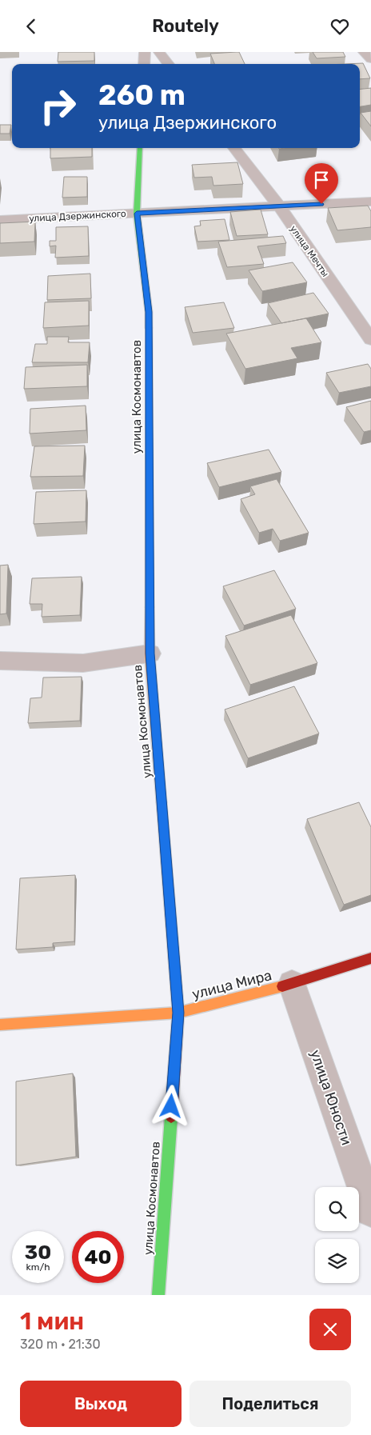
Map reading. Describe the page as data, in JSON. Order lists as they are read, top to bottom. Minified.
{"streets":{"street":["улица Дзержинского","улица Мечты","улица Космонавтов","улица Мира","улица Юности"]},"crossings":[["улица Дзержинского","улица Мечты"],["улица Дзержинского","улица Космонавтов"],["улица Космонавтов","улица Мира"],["улица Мира","улица Юности"]],"page":{"header":"Routely","turn":["260 m","улица Дзержинского"],"speed":"30 km/h","limit":"40","heading":["1 мин","320 m · 21:30"],"buttons":["Выход","Поделиться"]}}
